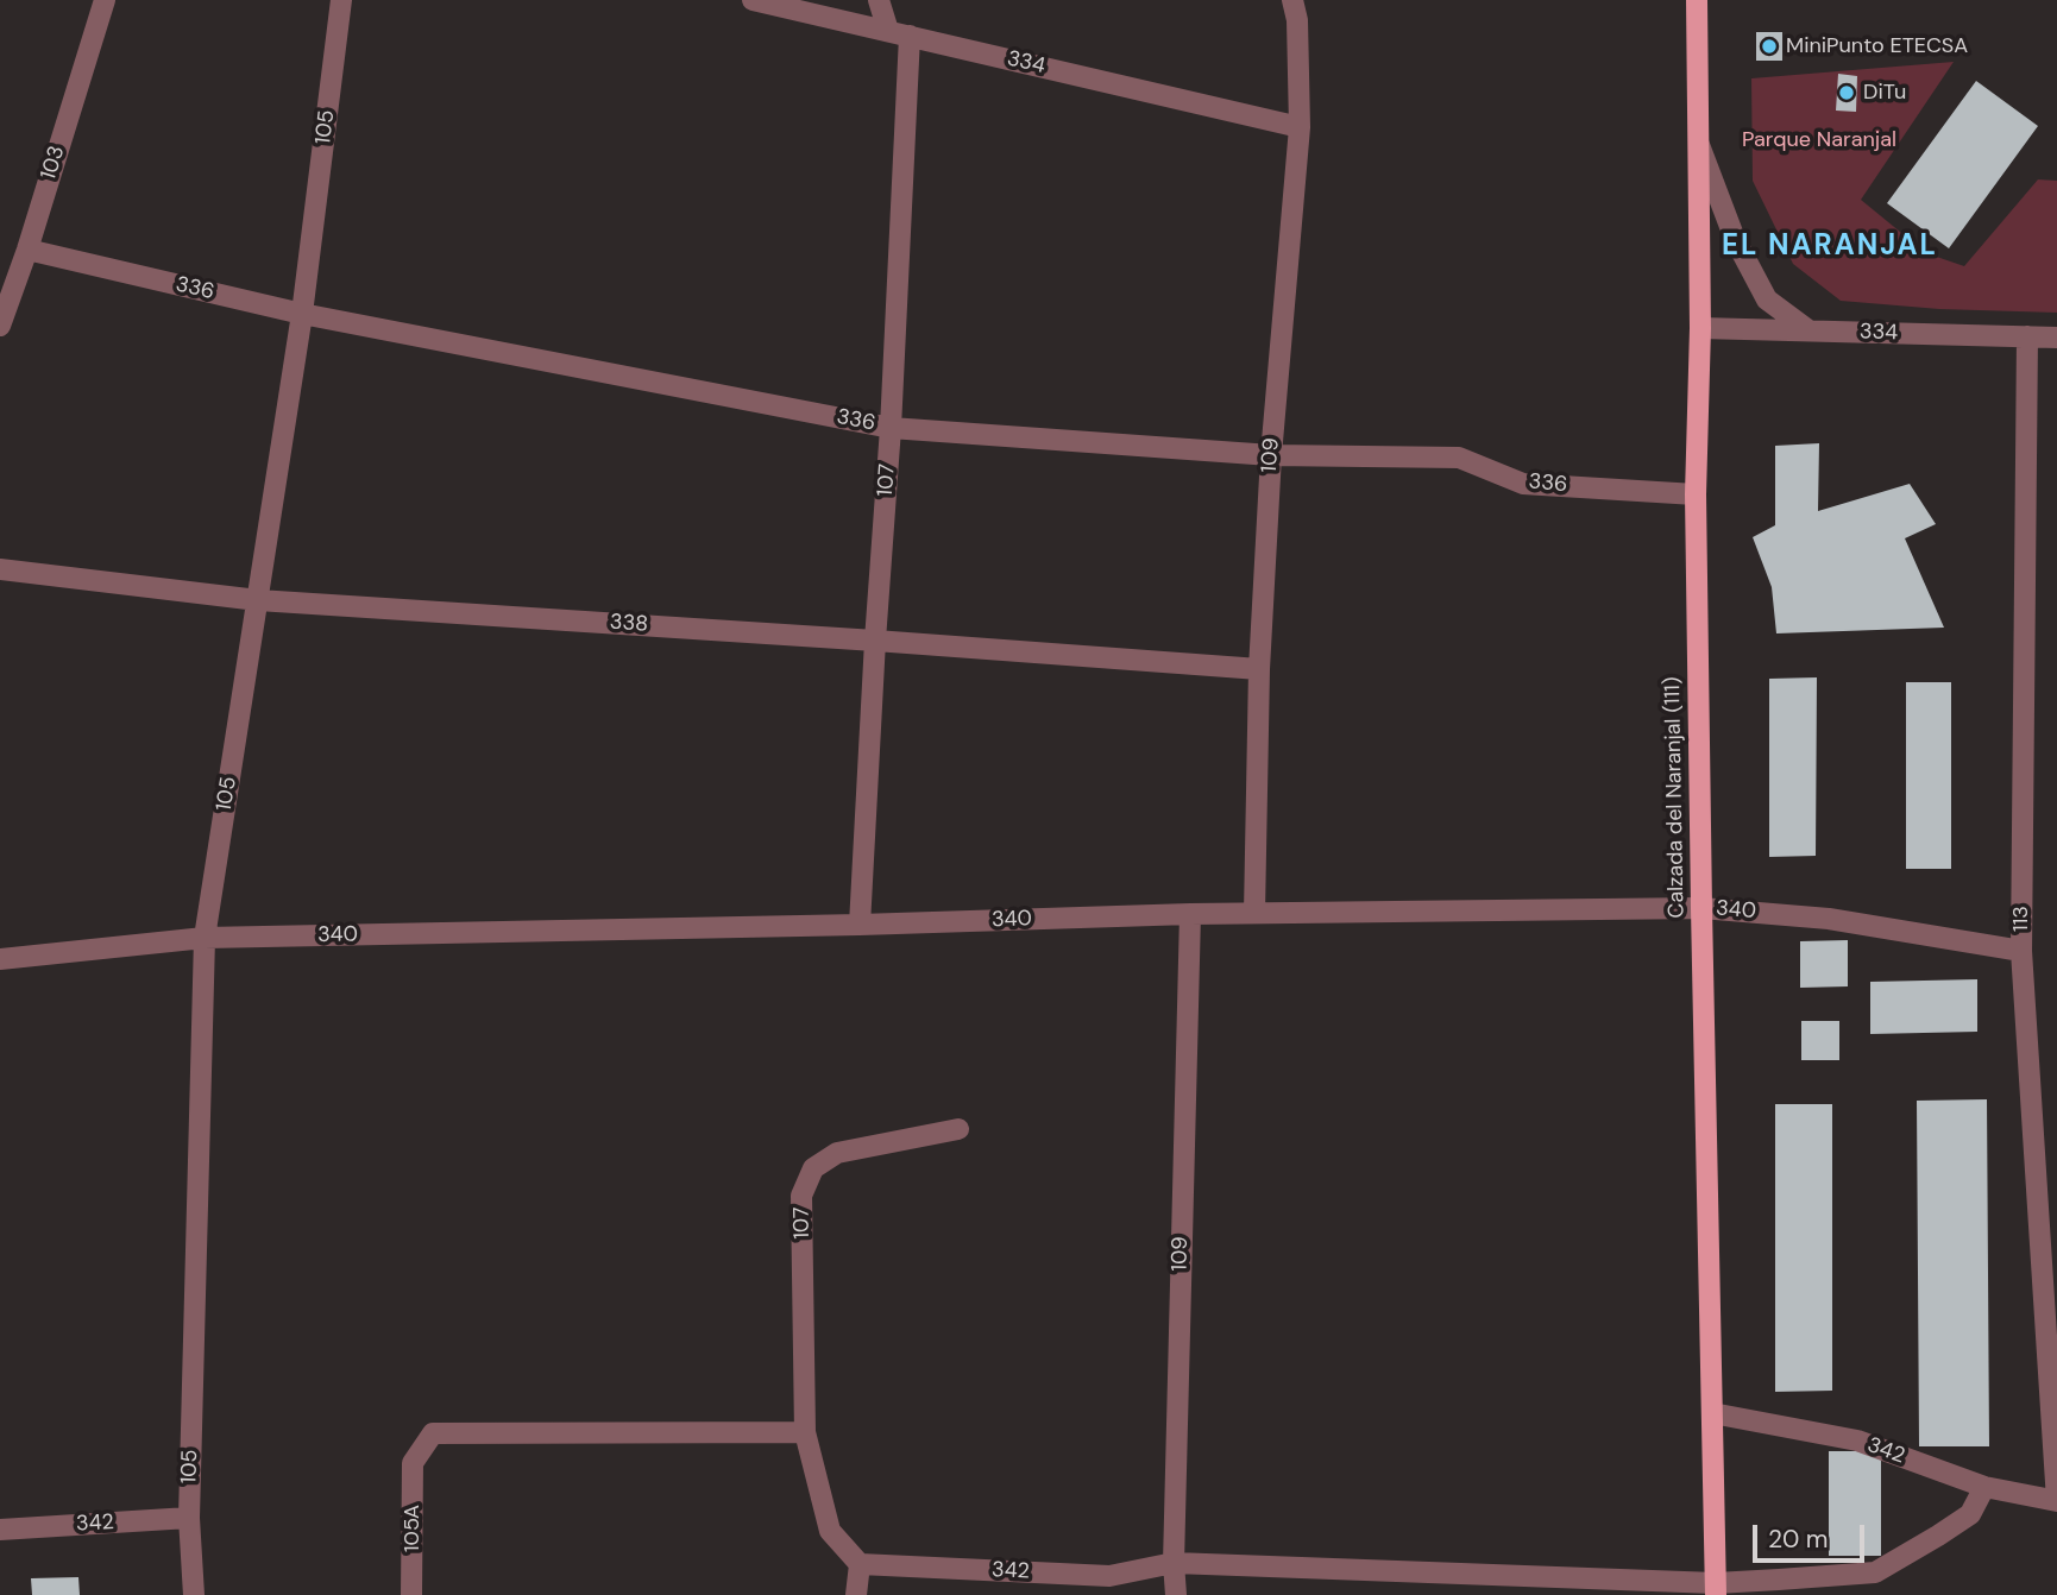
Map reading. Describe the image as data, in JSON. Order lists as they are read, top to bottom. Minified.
{"streets":{"main road":["Calzada del Naranjal (111)"],"street":["334","105","103","336","109","107","338","340","113","342","105A"]},"crossings":[["334","109"],["334","107"],["334","Calzada del Naranjal (111)"],["334","113"],["105","336"],["105","338"],["105","340"],["105","342"],["103","336"],["336","109"],["336","107"],["336","Calzada del Naranjal (111)"],["109","338"],["109","340"],["109","342"],["107","338"],["107","340"],["107","105A"],["Calzada del Naranjal (111)","340"],["Calzada del Naranjal (111)","342"],["340","113"],["113","342"]],"districts":["EL NARANJAL"],"parks":["Parque Naranjal"],"places":["MiniPunto ETECSA","DiTu"],"scale_bar":"20 m"}
